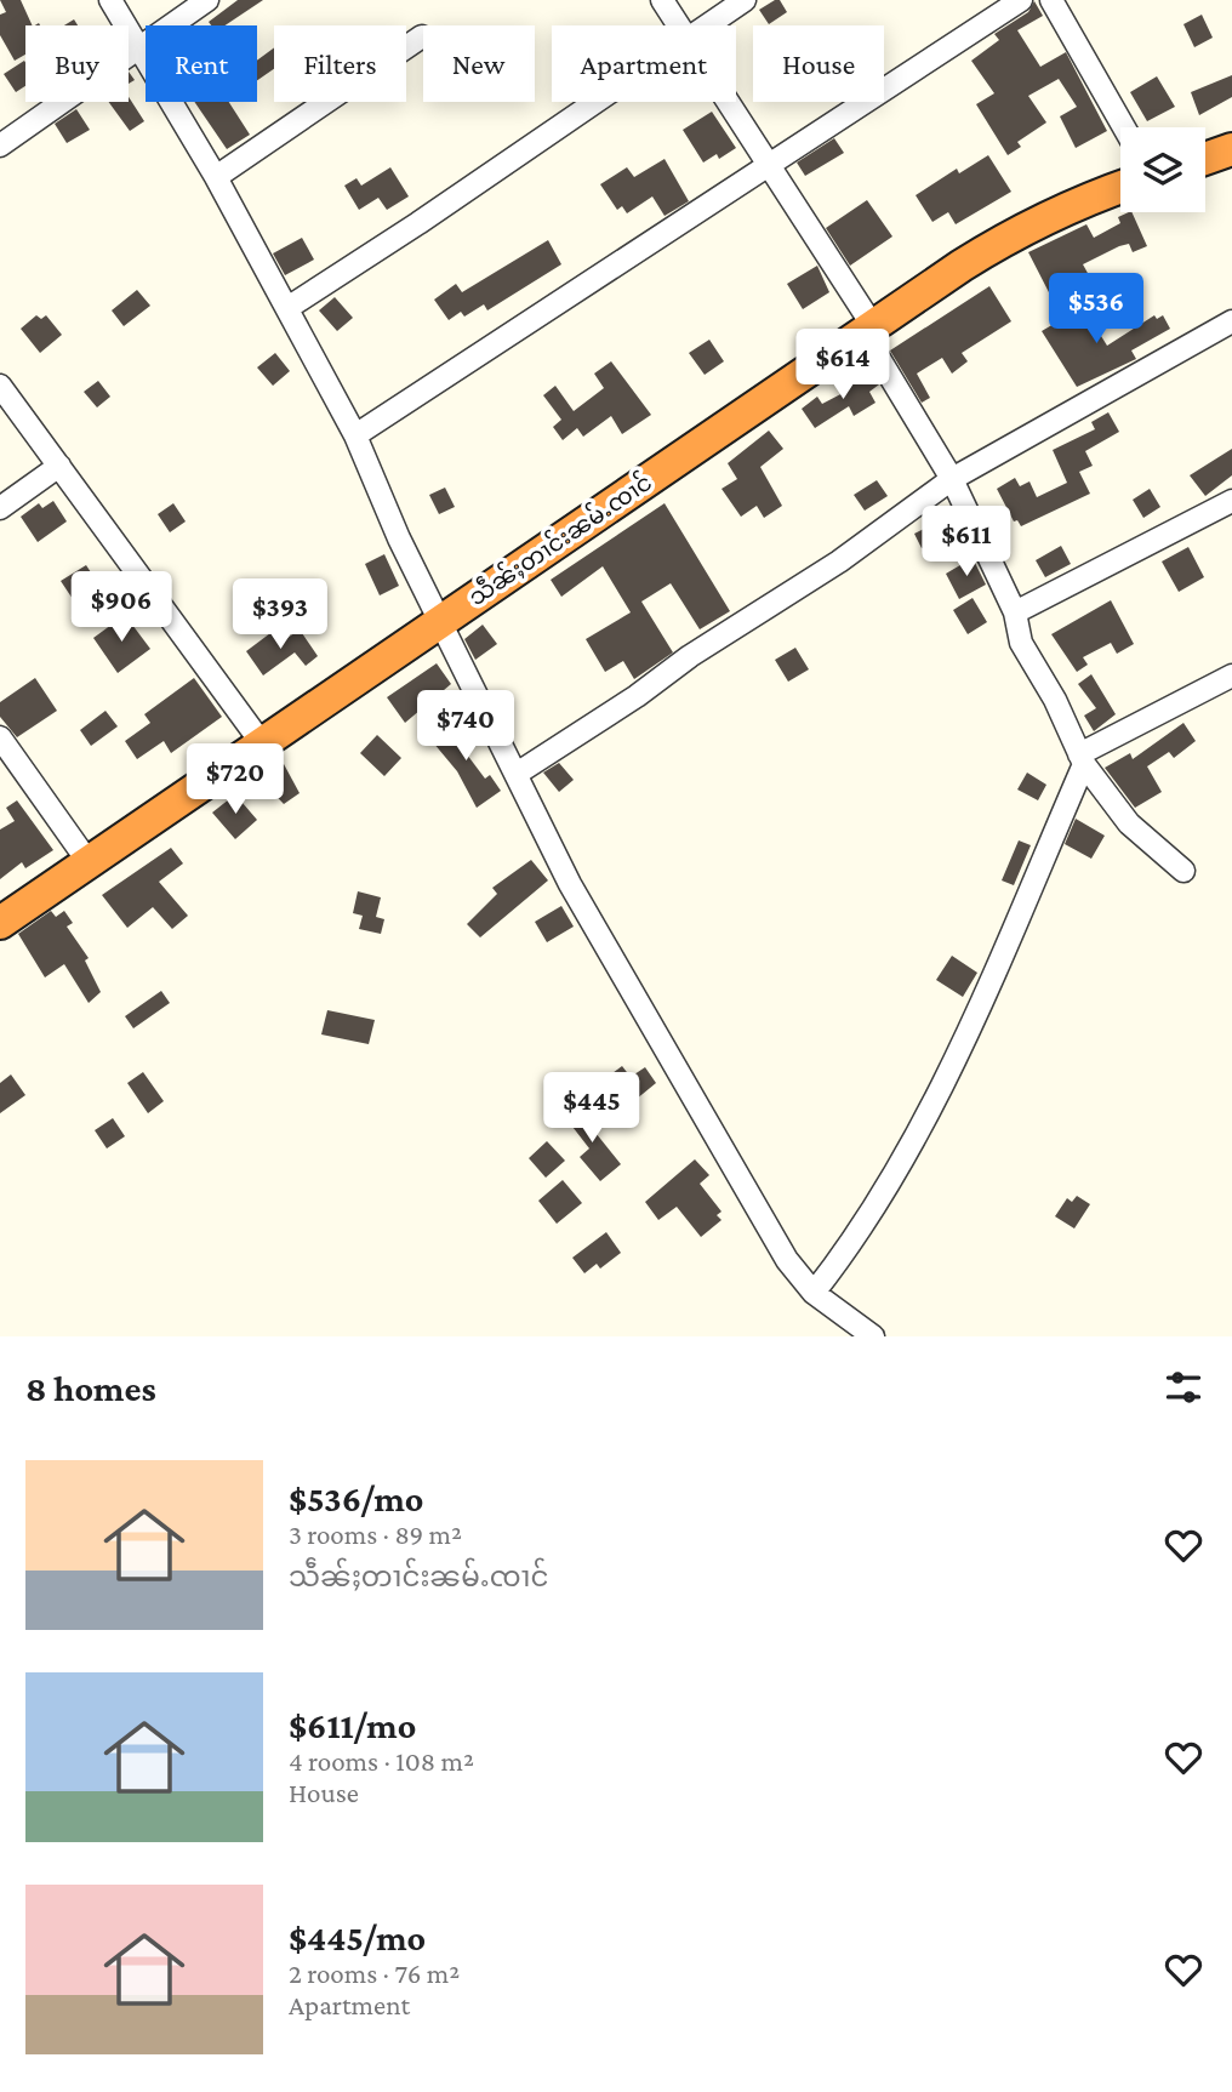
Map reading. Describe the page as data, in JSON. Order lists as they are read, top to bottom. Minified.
{"streets":{"highway":["သဵၼ်ႈတၢင်းၼမ်ႉၸၢင်"]},"page":{"chip":["Buy","Rent","Filters","New","Apartment","House"],"price":["$536","$614","$611","$906","$393","$740","$720","$445"],"heading":"8 homes","list":[{"name":"$536/mo","note":"3 rooms · 89 m² · သဵၼ်ႈတၢင်းၼမ်ႉၸၢင်"},{"name":"$611/mo","note":"4 rooms · 108 m² · House"},{"name":"$445/mo","note":"2 rooms · 76 m² · Apartment"}]}}
